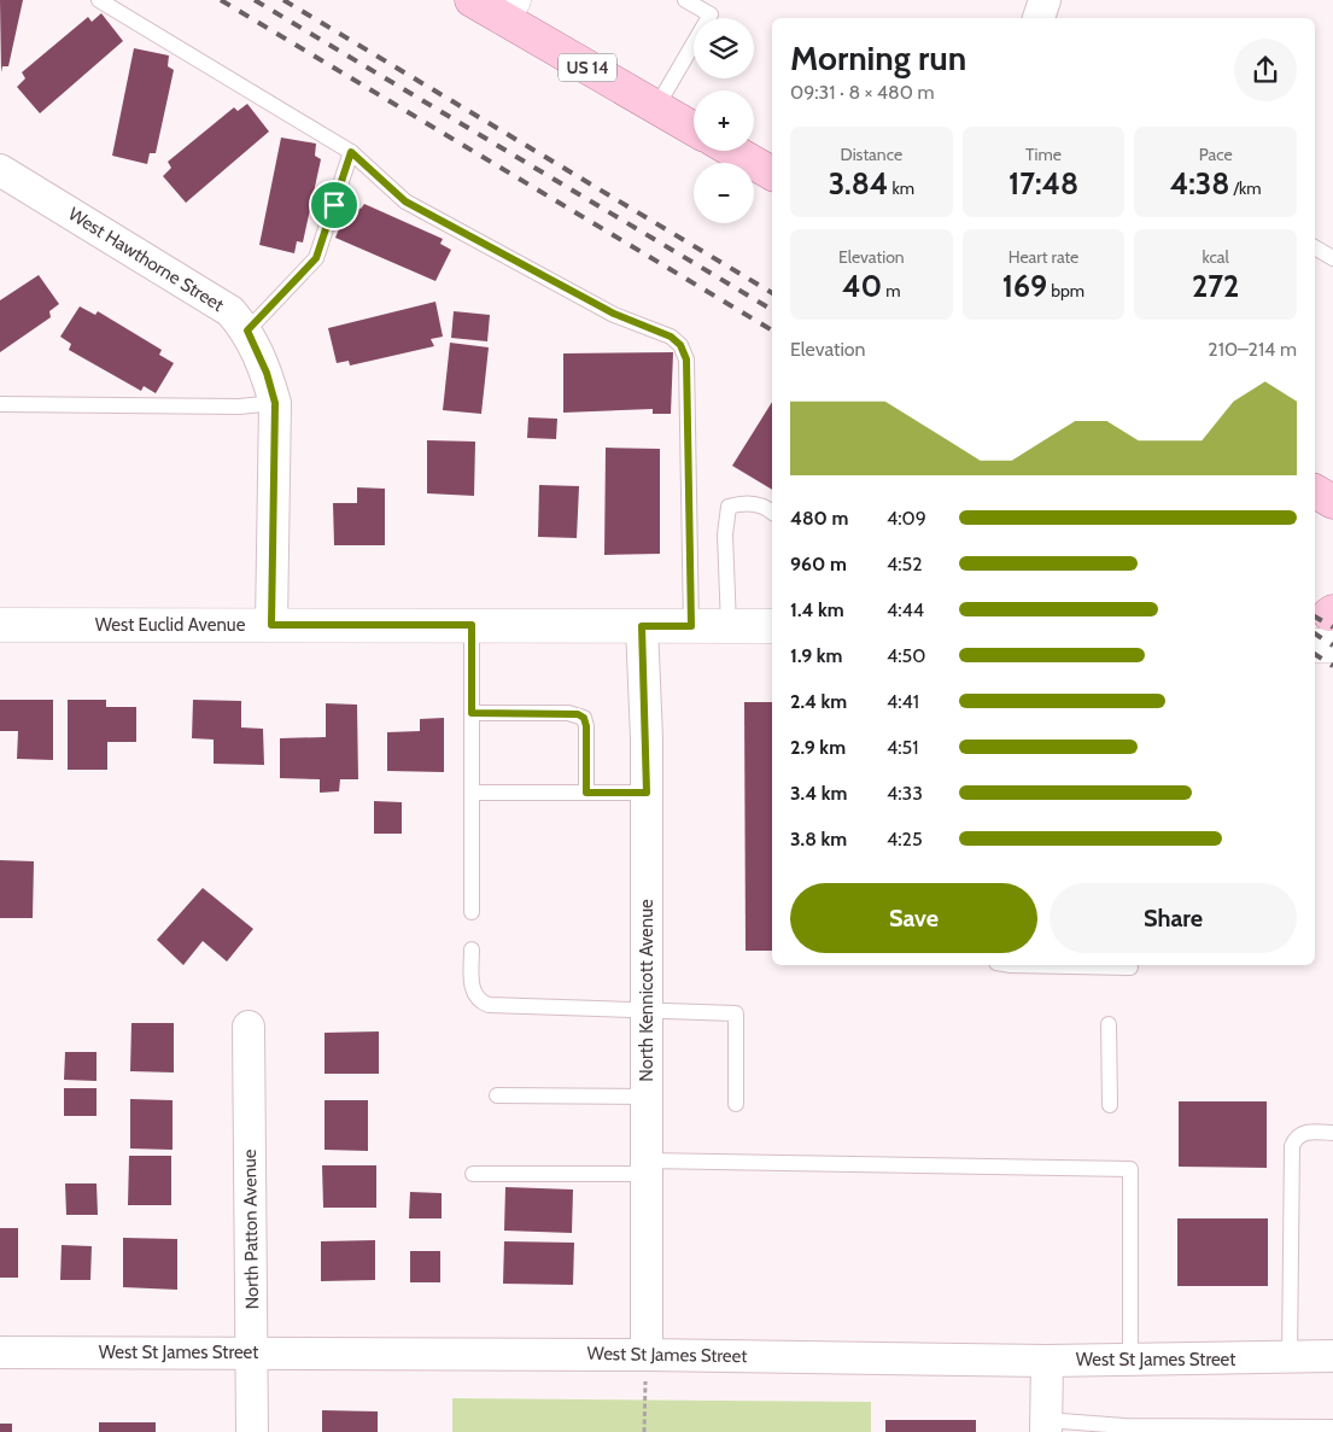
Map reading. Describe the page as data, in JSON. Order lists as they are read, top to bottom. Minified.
{"streets":{"main road":["US 14","West Euclid Avenue"],"street":["West Hawthorne Street","North Kennicott Avenue","North Patton Avenue","West St James Street"]},"crossings":[["West Hawthorne Street","West Euclid Avenue"],["West Euclid Avenue","North Kennicott Avenue"],["North Kennicott Avenue","West St James Street"],["North Patton Avenue","West St James Street"]],"page":{"map_buttons":["+","−"],"heading":["Morning run","09:31 · 8 × 480 m"],"stats":[["Distance","3.84 km"],["Time","17:48"],["Pace","4:38 /km"],["Elevation","40 m"],["Heart rate","169 bpm"],["kcal","272"]],"chart":["Elevation","210–214 m"],"list":[{"name":"480 m","note":"4:09"},{"name":"960 m","note":"4:52"},{"name":"1.4 km","note":"4:44"},{"name":"1.9 km","note":"4:50"},{"name":"2.4 km","note":"4:41"},{"name":"2.9 km","note":"4:51"},{"name":"3.4 km","note":"4:33"},{"name":"3.8 km","note":"4:25"}],"buttons":["Save","Share"]}}
